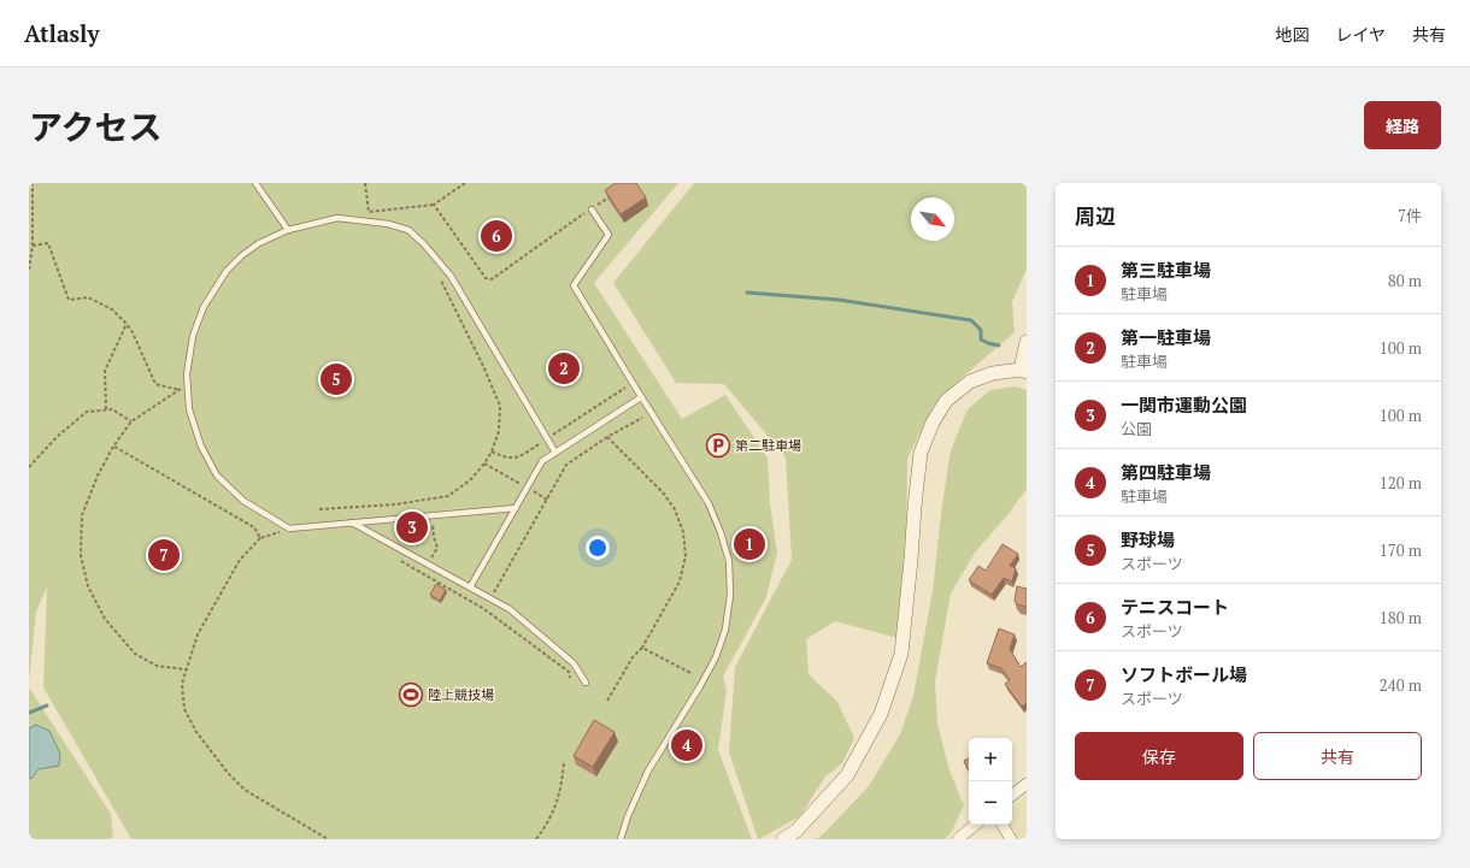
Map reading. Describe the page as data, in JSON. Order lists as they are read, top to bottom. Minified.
{"places":{"parking":["第二駐車場"],"sports":["陸上競技場"]},"north":"bottom right","page":{"header":"Atlasly","nav":["地図","レイヤ","共有"],"title":"アクセス","buttons":["経路",["保存","共有"]],"heading":["周辺","7件"],"pins":["6","2","5","3","1","7","4"],"list":[{"mark":"1","name":"第三駐車場","note":"駐車場","value":"80 m"},{"mark":"2","name":"第一駐車場","note":"駐車場","value":"100 m"},{"mark":"3","name":"一関市運動公園","note":"公園","value":"100 m"},{"mark":"4","name":"第四駐車場","note":"駐車場","value":"120 m"},{"mark":"5","name":"野球場","note":"スポーツ","value":"170 m"},{"mark":"6","name":"テニスコート","note":"スポーツ","value":"180 m"},{"mark":"7","name":"ソフトボール場","note":"スポーツ","value":"240 m"}],"map_buttons":["+","−"]}}
